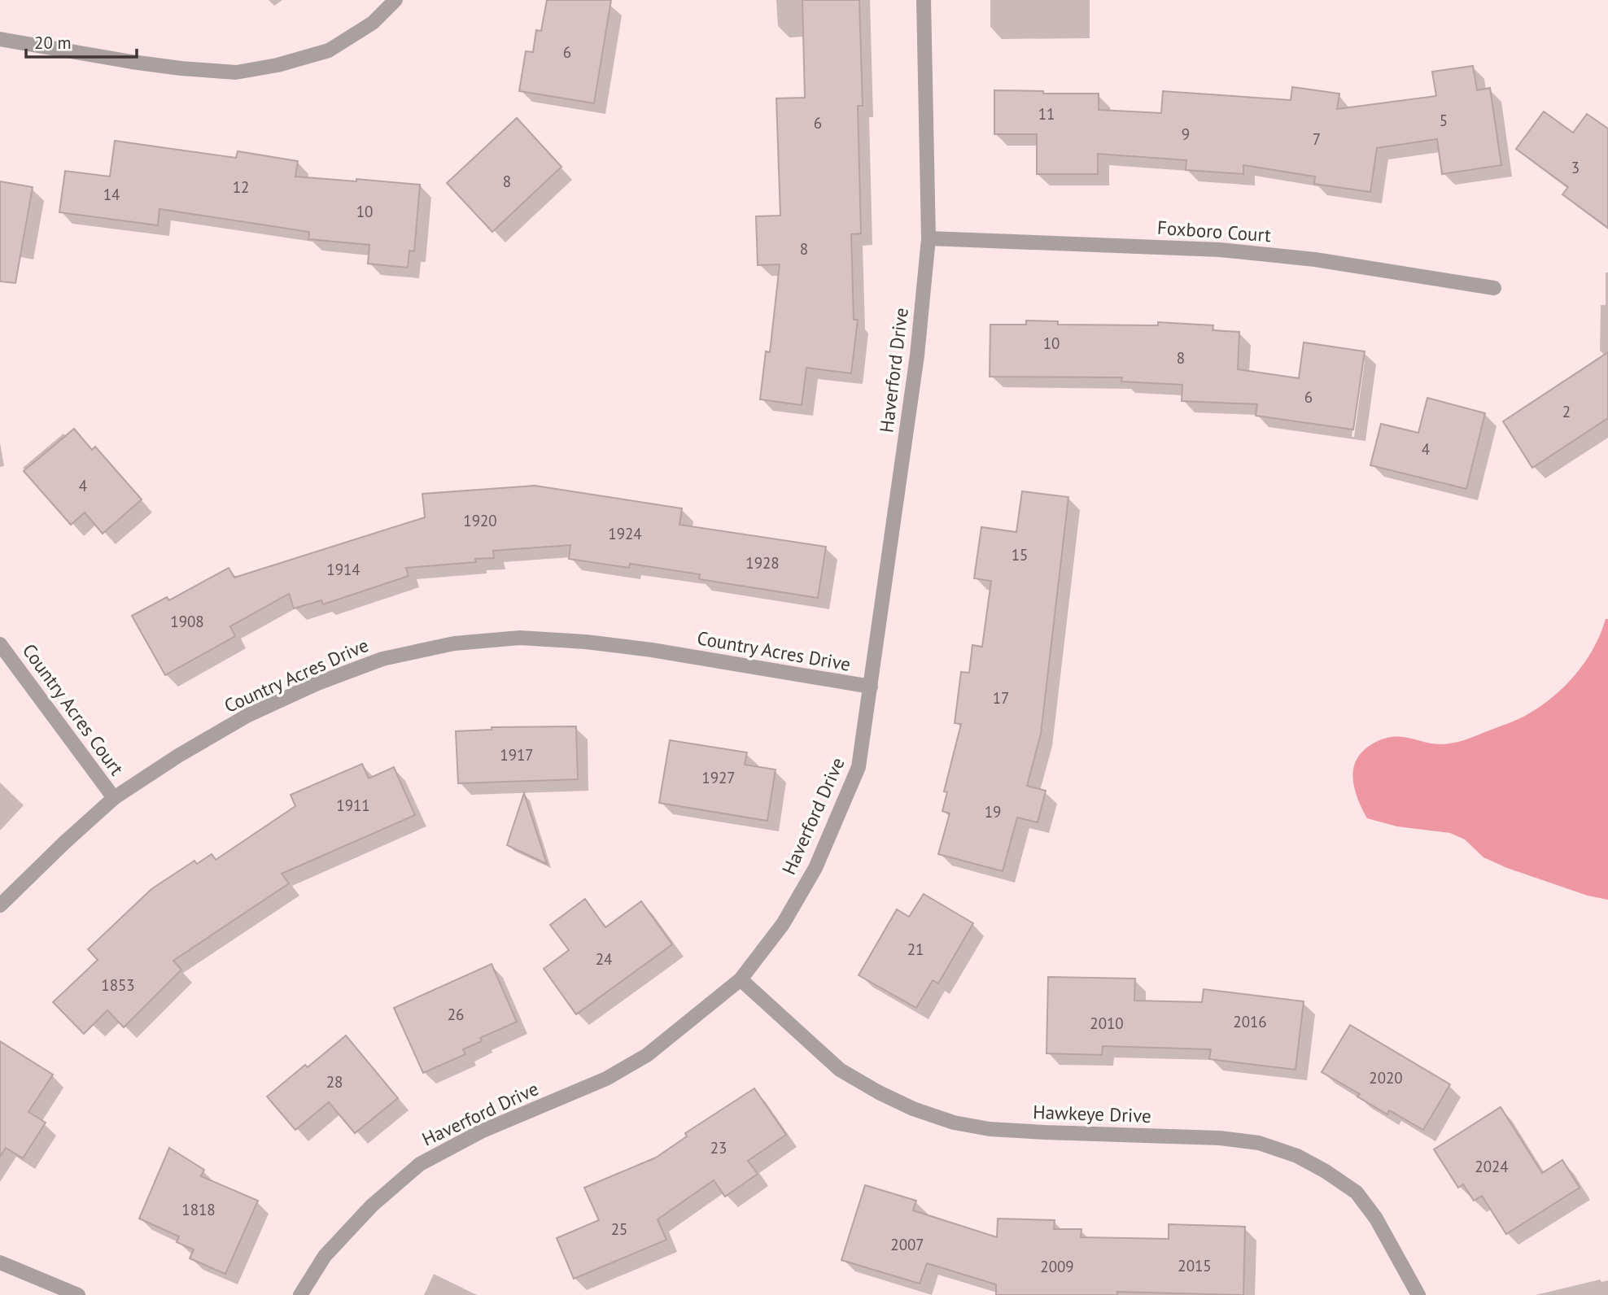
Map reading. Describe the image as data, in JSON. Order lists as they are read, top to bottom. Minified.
{"streets":{"street":["Foxboro Court","Haverford Drive","Country Acres Drive","Country Acres Court","Hawkeye Drive"]},"crossings":[["Foxboro Court","Haverford Drive"],["Haverford Drive","Country Acres Drive"],["Haverford Drive","Hawkeye Drive"],["Country Acres Drive","Country Acres Court"]],"house_numbers":["6","11","5","6","9","7","3","8","12","14","10","8","10","8","6","2","4","4","1920","1924","15","1928","1914","1908","17","1917","1927","1911","19","21","24","1853","26","2016","2010","2020","28","23","2024","1818","25","2007","2015","2009"],"scale_bar":"20 m"}
